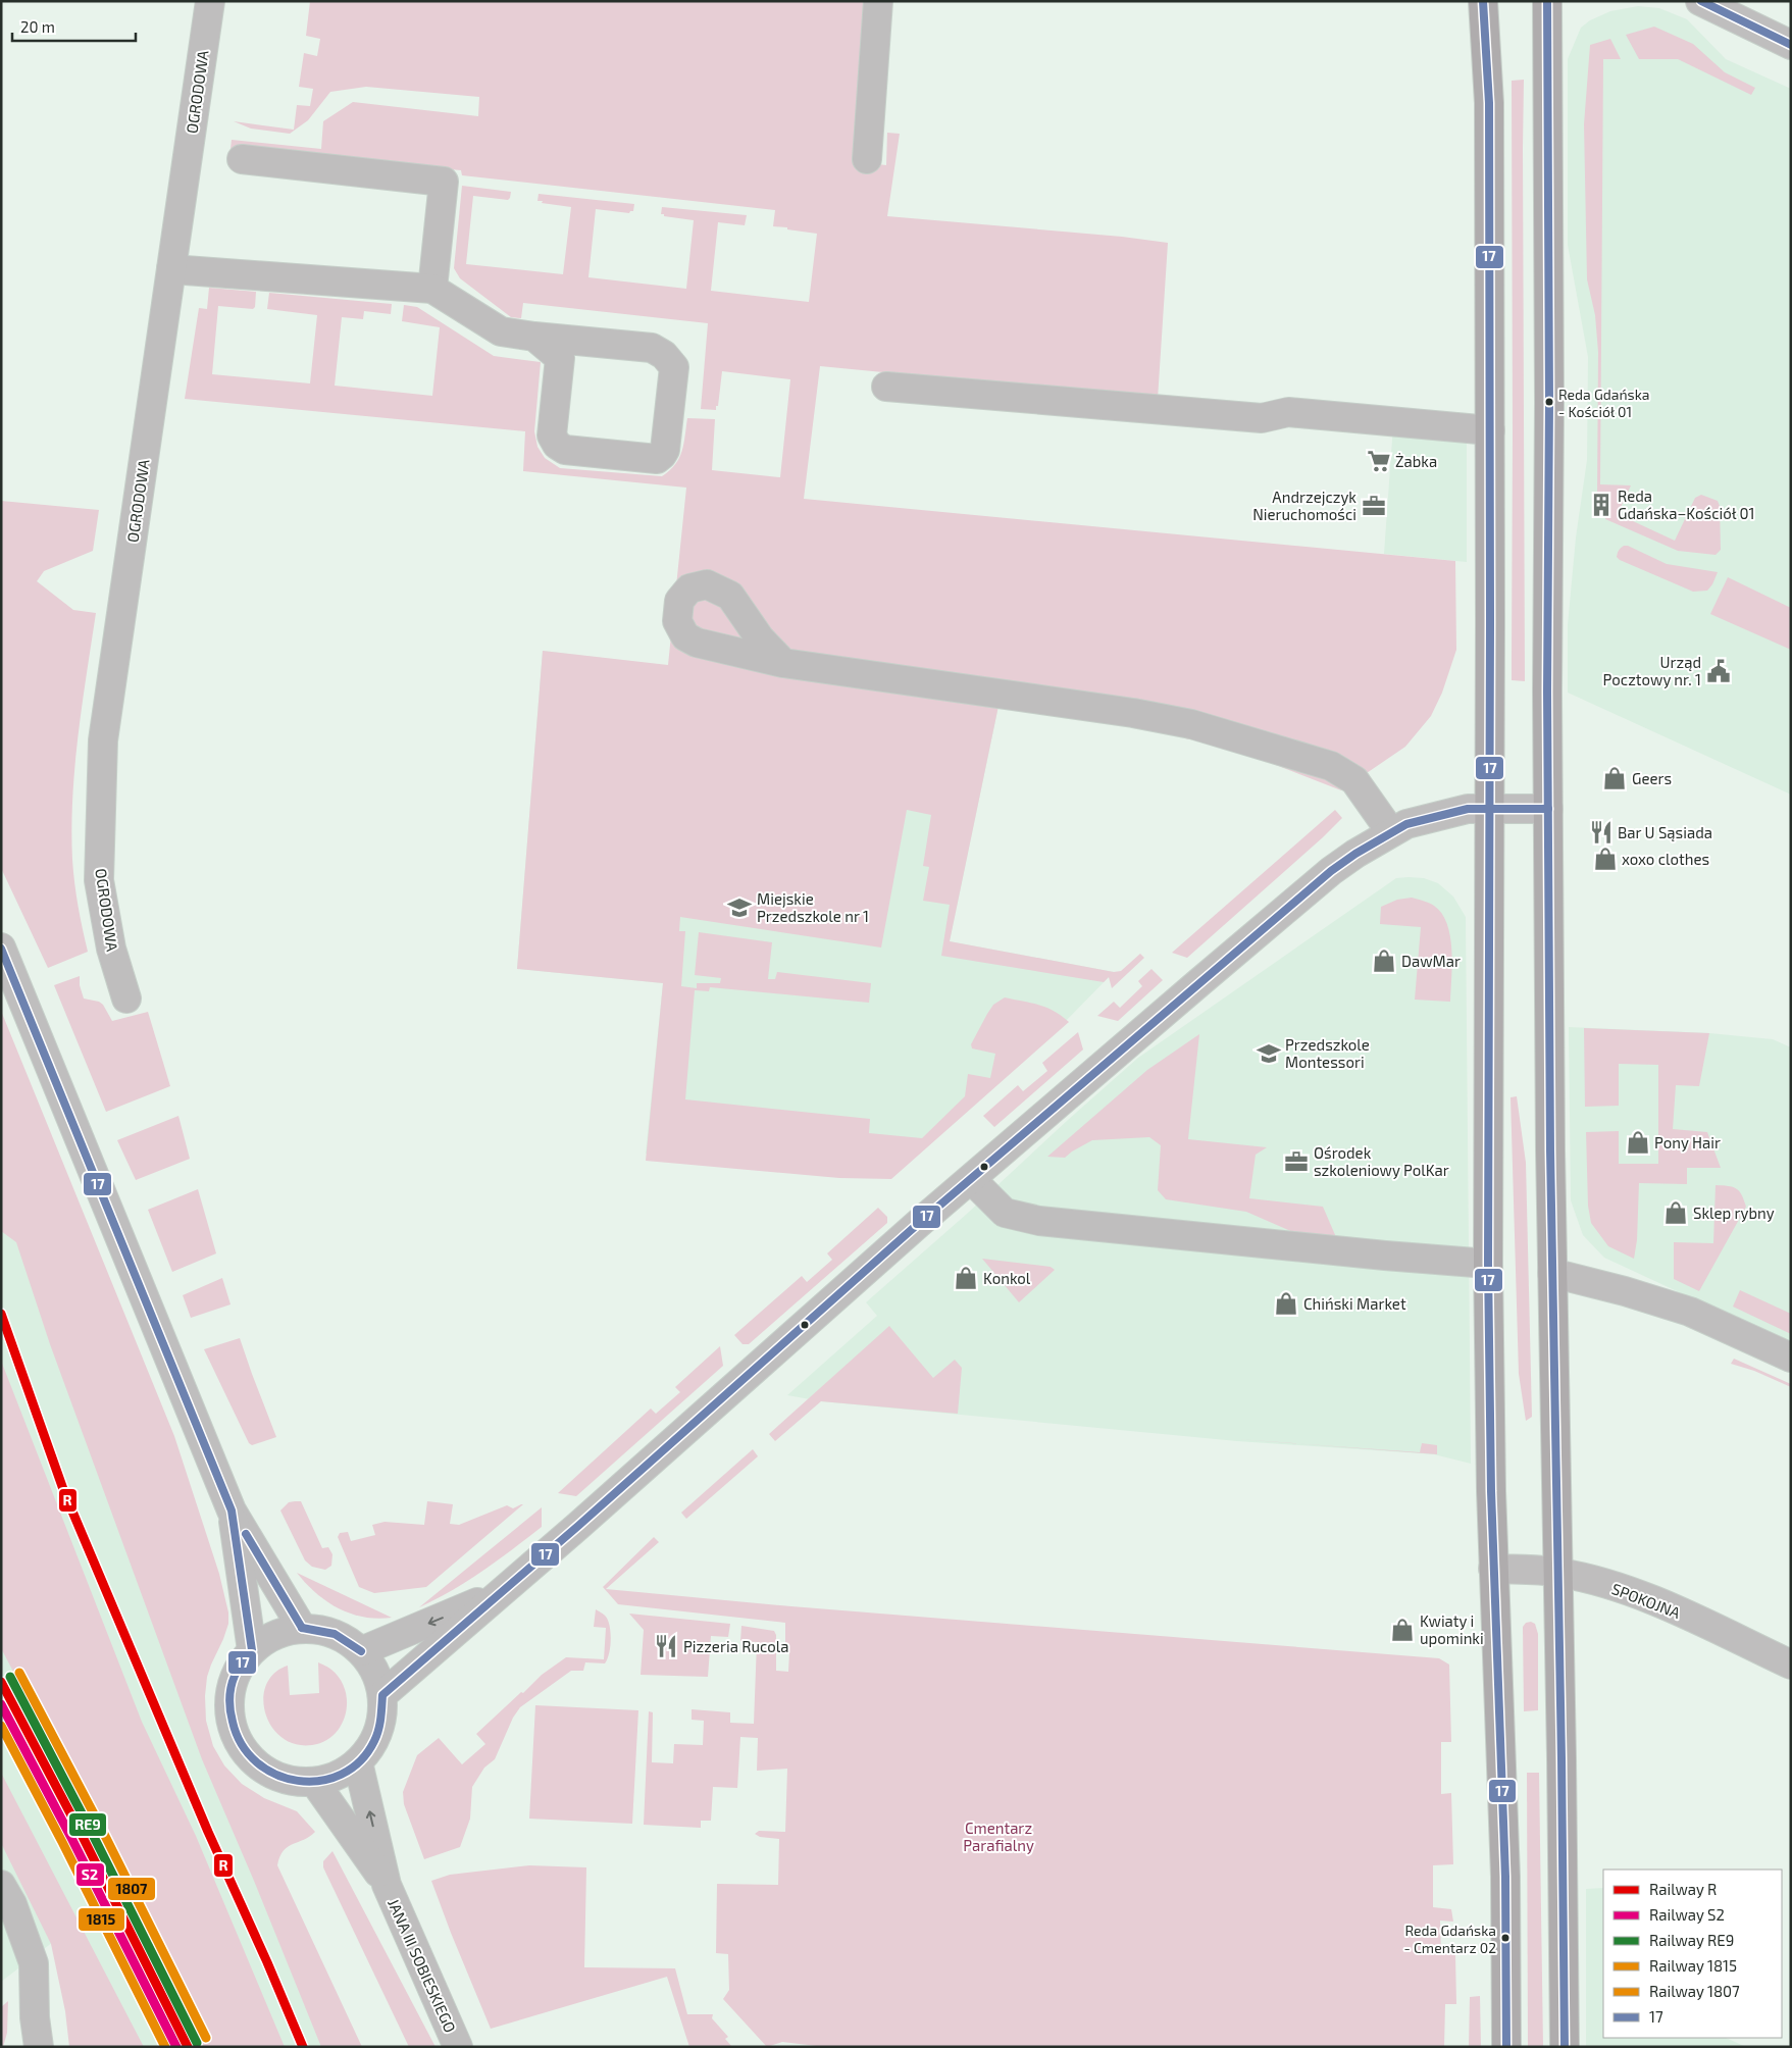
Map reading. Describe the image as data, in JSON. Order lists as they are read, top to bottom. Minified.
{"streets":{"street":["OGRODOWA","SPOKOJNA","JANA III SOBIESKIEGO"]},"parks":["Cmentarz Parafialny"],"places":{"other":["Reda Gdańska - Kościół 01","Reda Gdańska - Cmentarz 02"],"supermarket":["Żabka"],"building":["Reda Gdańska–Kościół 01"],"office":["Andrzejczyk Nieruchomości","Ośrodek szkoleniowy PolKar"],"public building":["Urząd Pocztowy nr. 1"],"shop":["Geers","xoxo clothes","DawMar","Pony Hair","Sklep rybny","Konkol","Chiński Market","Kwiaty i upominki"],"restaurant":["Bar U Sąsiada","Pizzeria Rucola"],"school or university":["Miejskie Przedszkole nr 1","Przedszkole Montessori"]},"lines":["transit line 17","rail line R","rail line 1807","rail line RE9","rail line S2","rail line 1815"],"legend":["Railway R","Railway S2","Railway RE9","Railway 1815","Railway 1807","17"],"scale_bar":"20 m"}
